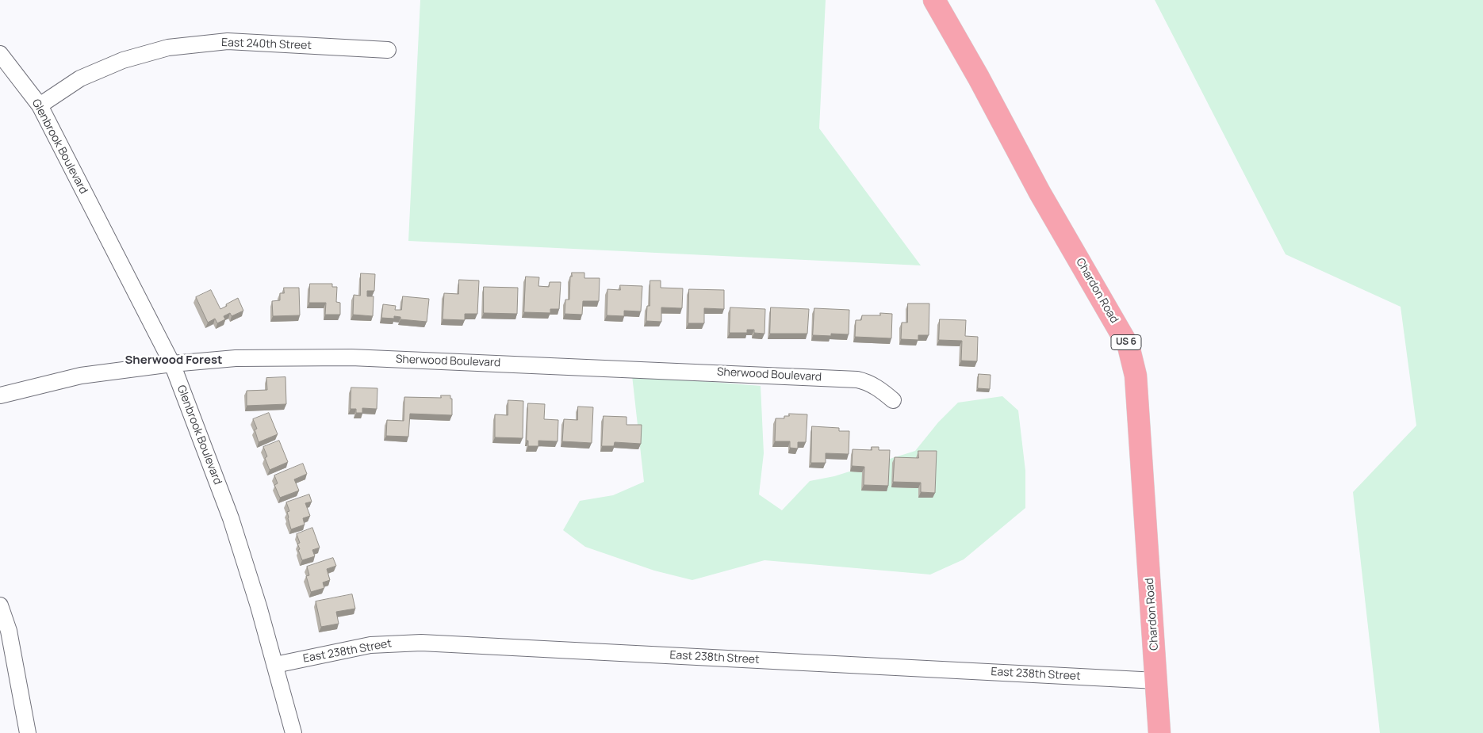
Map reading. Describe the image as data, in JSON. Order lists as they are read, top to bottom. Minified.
{"streets":{"main road":["Chardon Road","US 6"],"street":["East 240th Street","Glenbrook Boulevard","Sherwood Boulevard","East 238th Street"]},"crossings":[["East 240th Street","Glenbrook Boulevard"],["Glenbrook Boulevard","Sherwood Boulevard"],["Glenbrook Boulevard","East 238th Street"],["Chardon Road","East 238th Street"]],"districts":["Sherwood Forest"]}
